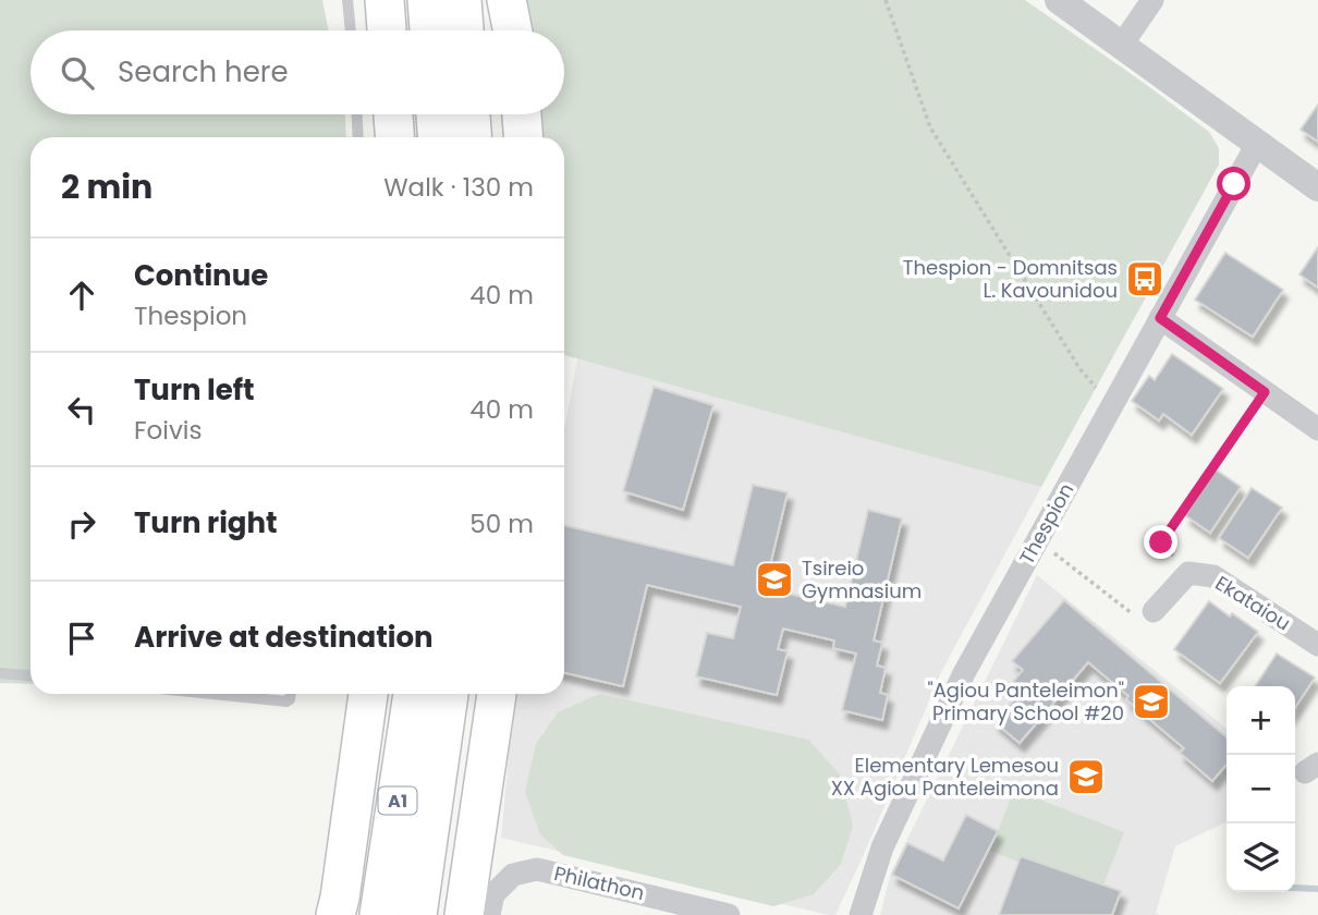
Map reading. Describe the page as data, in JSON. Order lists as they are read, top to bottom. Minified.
{"streets":{"highway":["A1"],"street":["Thespion","Ekataiou","Philathon"]},"places":{"bus stop":["Thespion - Domnitsas L. Kavounidou"],"school or university":["Tsireio Gymnasium","\"Agiou Panteleimon\" Primary School #20","Elementary Lemesou XX Agiou Panteleimona"]},"page":{"search":"Search here","heading":["2 min","Walk · 130 m"],"list":[["Continue","Thespion","40 m"],["Turn left","Foivis","40 m"],["Turn right","50 m"],"Arrive at destination"],"map_buttons":["+","−"]}}
